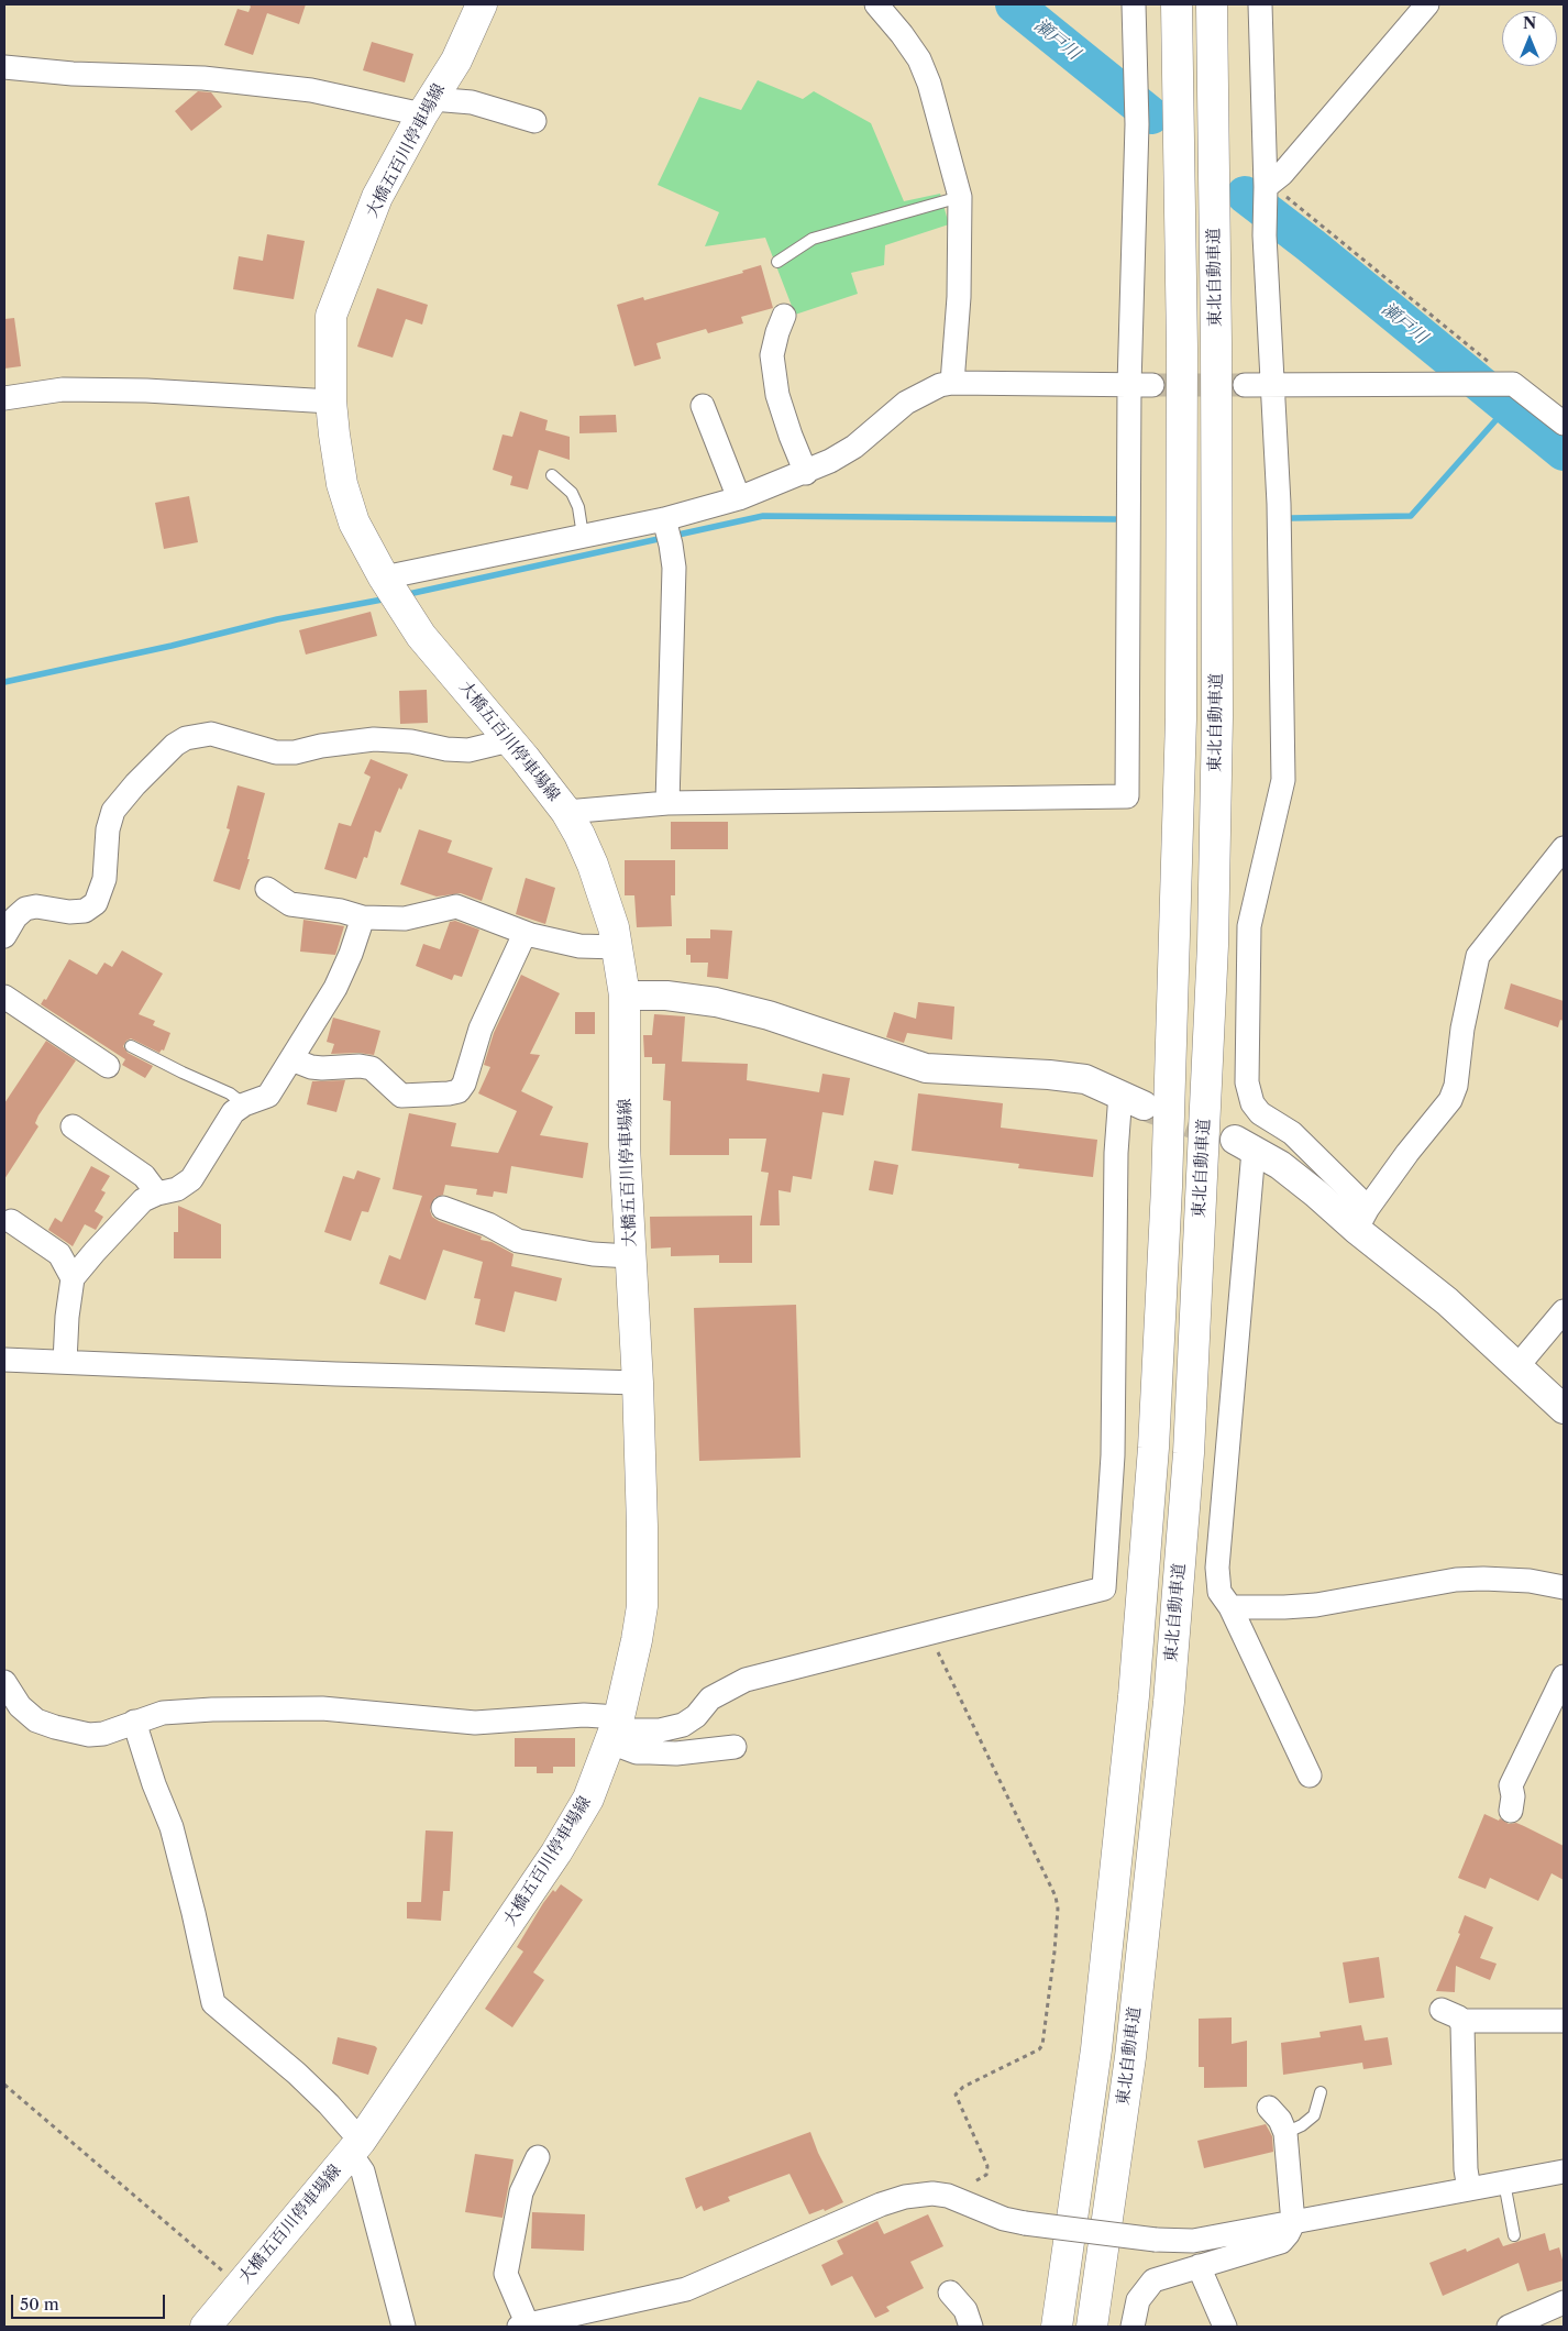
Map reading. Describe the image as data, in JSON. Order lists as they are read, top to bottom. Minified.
{"streets":{"main road":["大橋五百川停車場線","東北自動車道"]},"water":["瀬戸川"],"scale_bar":"50 m","north":"top"}
